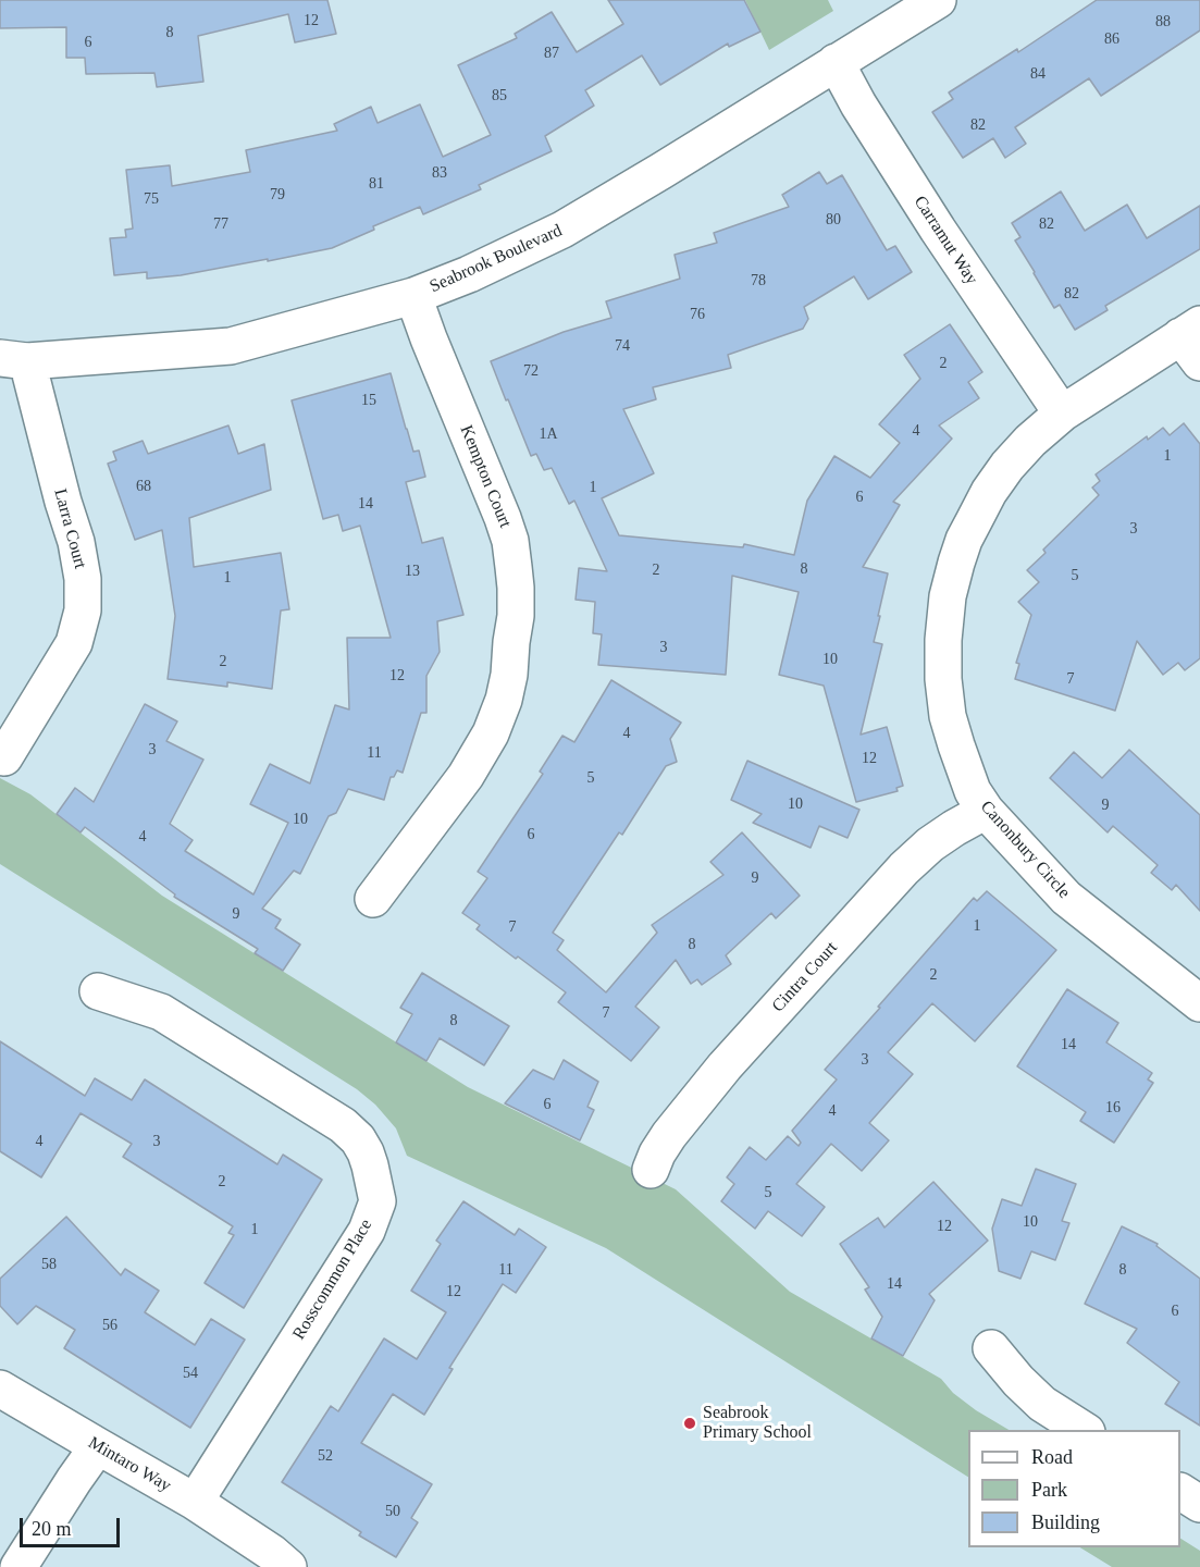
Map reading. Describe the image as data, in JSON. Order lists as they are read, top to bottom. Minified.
{"streets":{"street":["Carramut Way","Seabrook Boulevard","Kempton Court","Larra Court","Canonbury Circle","Cintra Court","Rosscommon Place","Mintaro Way"]},"crossings":[["Carramut Way","Seabrook Boulevard"],["Carramut Way","Canonbury Circle"],["Seabrook Boulevard","Kempton Court"],["Seabrook Boulevard","Larra Court"],["Canonbury Circle","Cintra Court"],["Rosscommon Place","Mintaro Way"]],"places":["Seabrook Primary School"],"house_numbers":["12","88","8","86","6","87","84","85","82","83","81","79","75","80","77","82","78","82","76","74","2","72","15","4","1A","1","68","1","6","14","3","8","2","13","5","1","3","10","2","12","7","4","3","11","12","5","10","9","10","6","4","9","9","1","7","8","2","7","8","14","3","6","16","4","4","3","2","5","10","12","1","58","11","8","14","12","6","56","54","52","50"],"legend":["Road","Park","Building"],"scale_bar":"20 m"}
